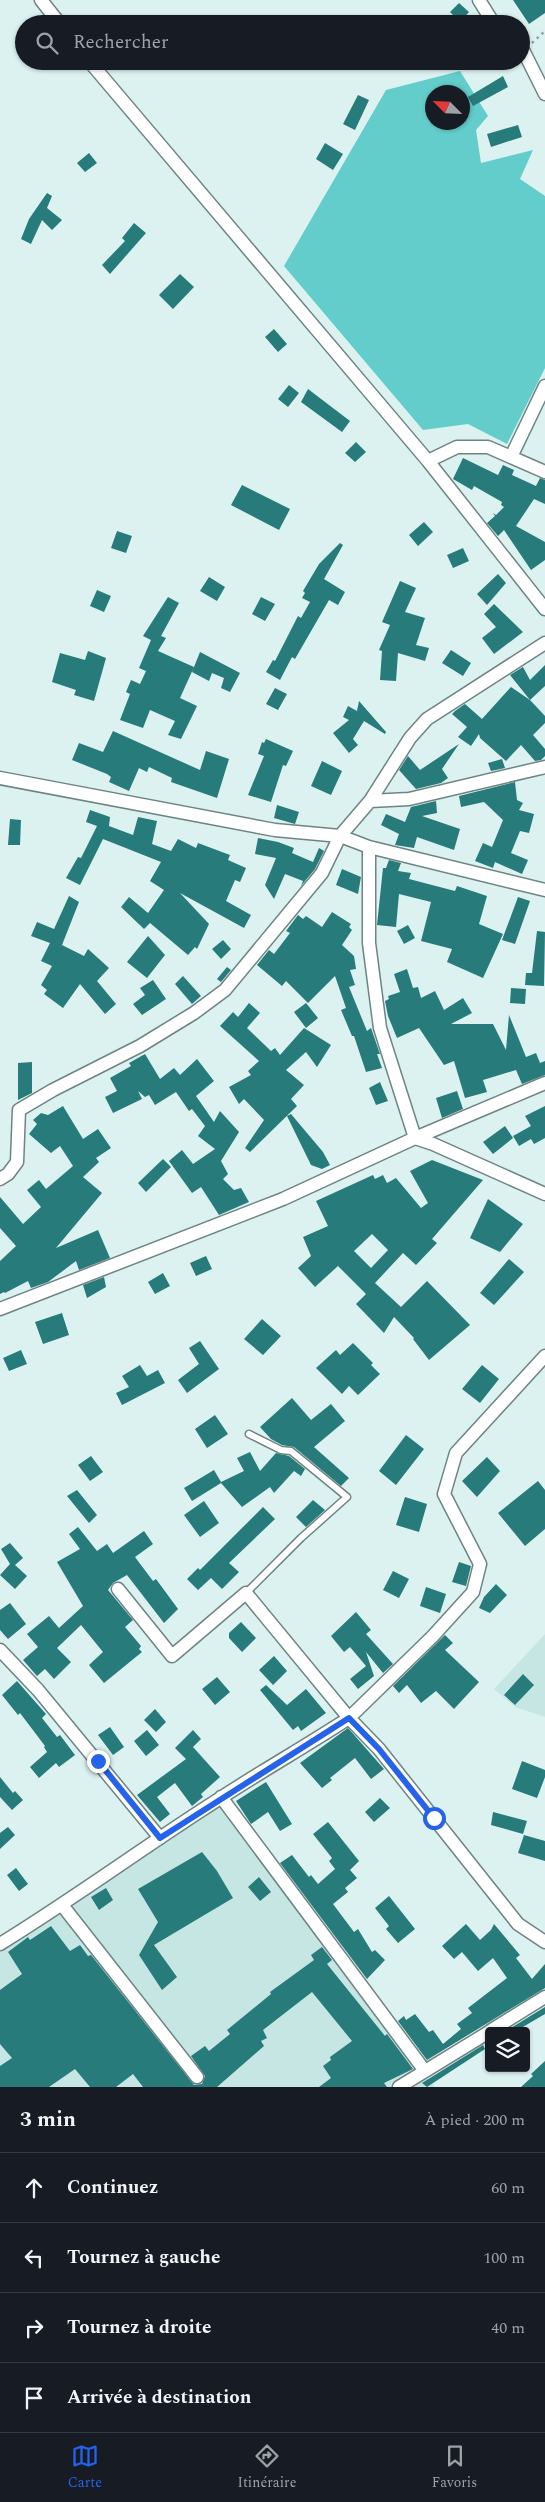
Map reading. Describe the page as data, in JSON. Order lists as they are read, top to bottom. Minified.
{"north":"top left","page":{"search":"Rechercher","heading":["3 min","À pied · 200 m"],"list":[["Continuez","60 m"],["Tournez à gauche","100 m"],["Tournez à droite","40 m"],"Arrivée à destination"],"nav":["Carte","Itinéraire","Favoris"]}}
